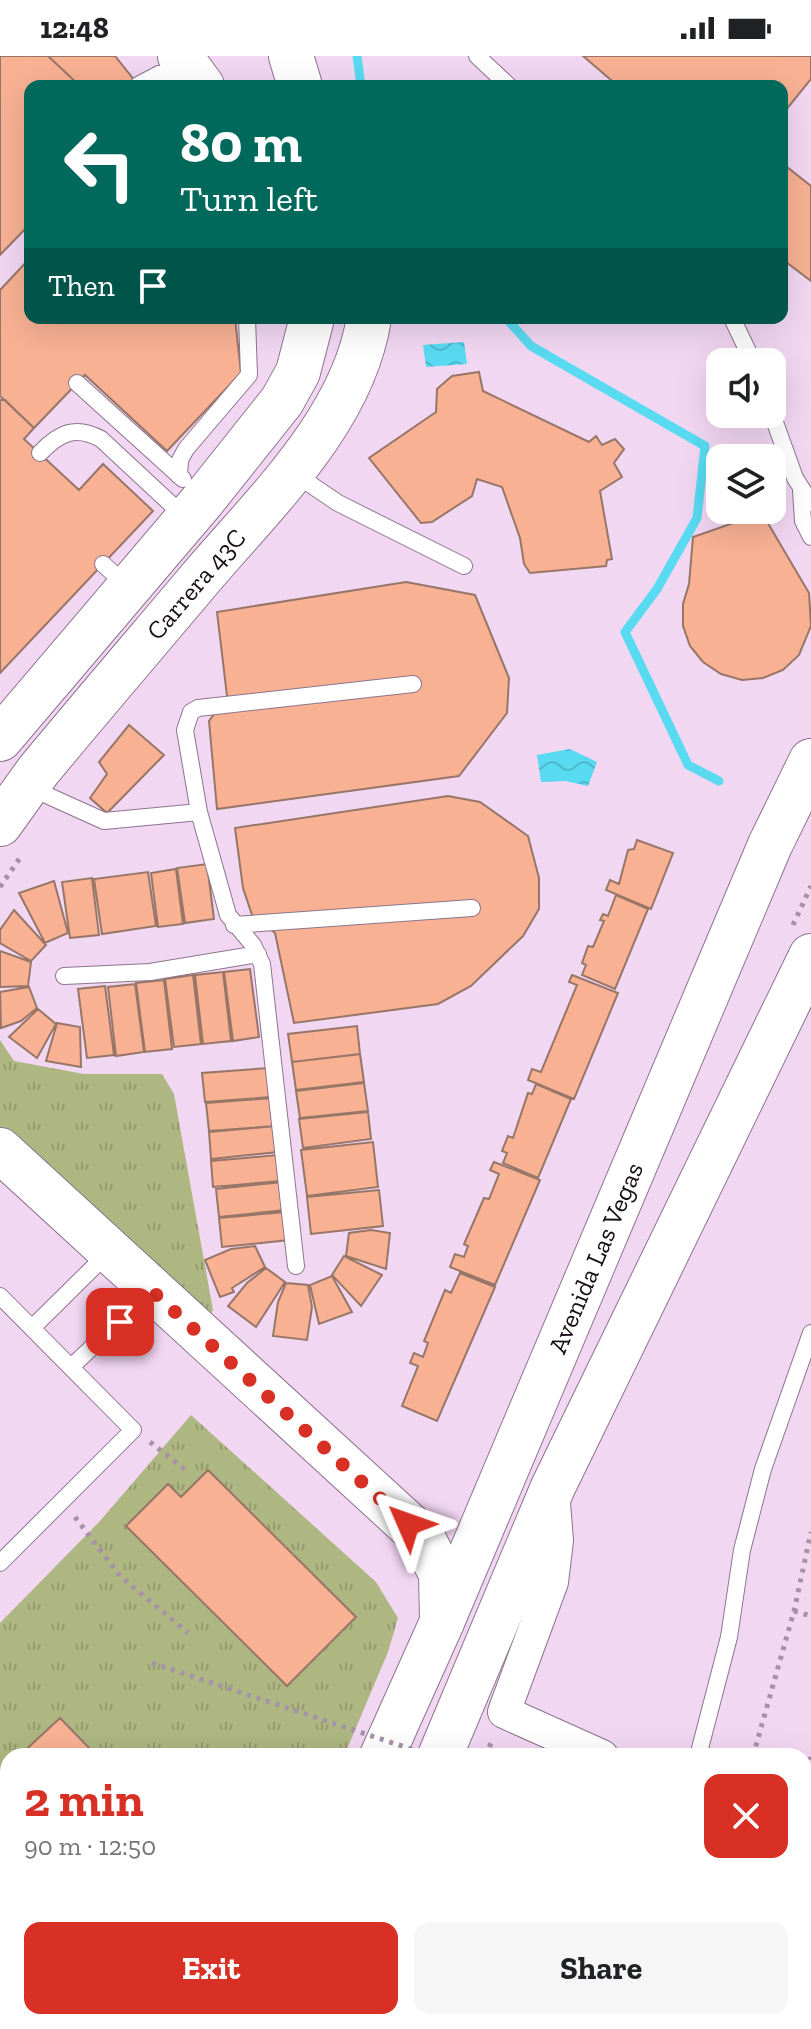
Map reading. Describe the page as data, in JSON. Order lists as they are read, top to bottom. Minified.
{"streets":{"main road":["Carrera 43C","Avenida Las Vegas"]},"page":{"status":"12:48","turn":["80 m","Turn left"],"then":"Then","heading":["2 min","90 m · 12:50"],"buttons":["Exit","Share"]}}
